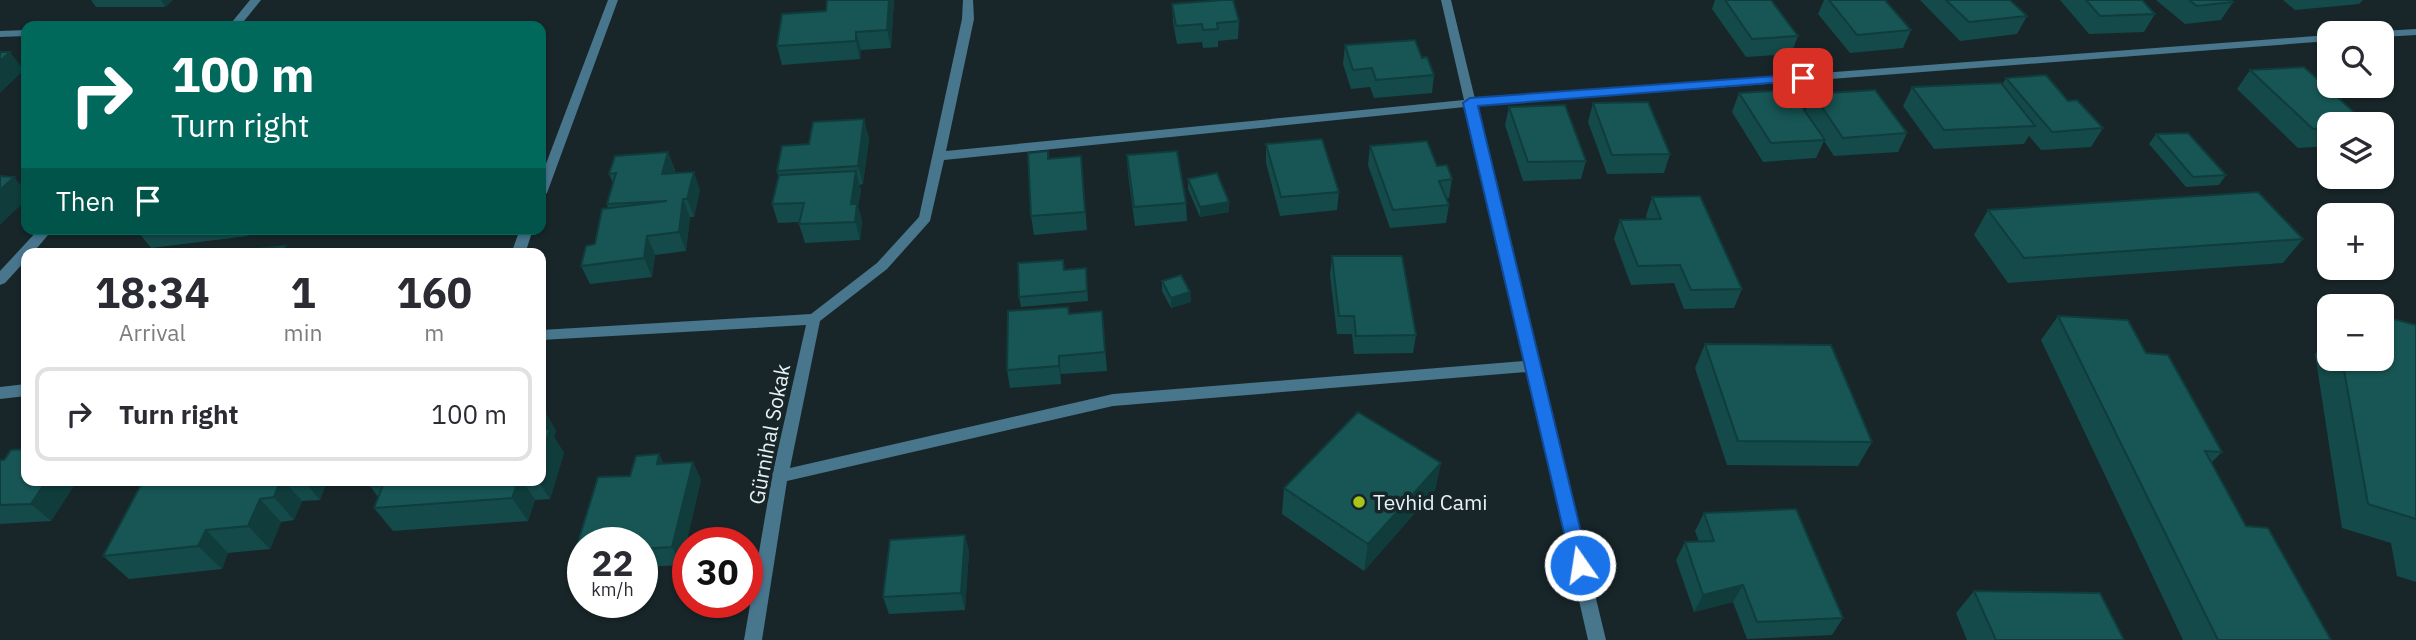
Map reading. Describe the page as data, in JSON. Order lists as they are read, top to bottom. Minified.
{"streets":{"street":["Gürnihal Sokak"]},"places":["Tevhid Cami"],"page":{"map_buttons":["+","−"],"turn":["100 m","Turn right"],"then":"Then","eta":["18:34","Arrival","1","min","160","m"],"list":[{"name":"Turn right","value":"100 m"}],"speed":"22 km/h","limit":"30"}}
